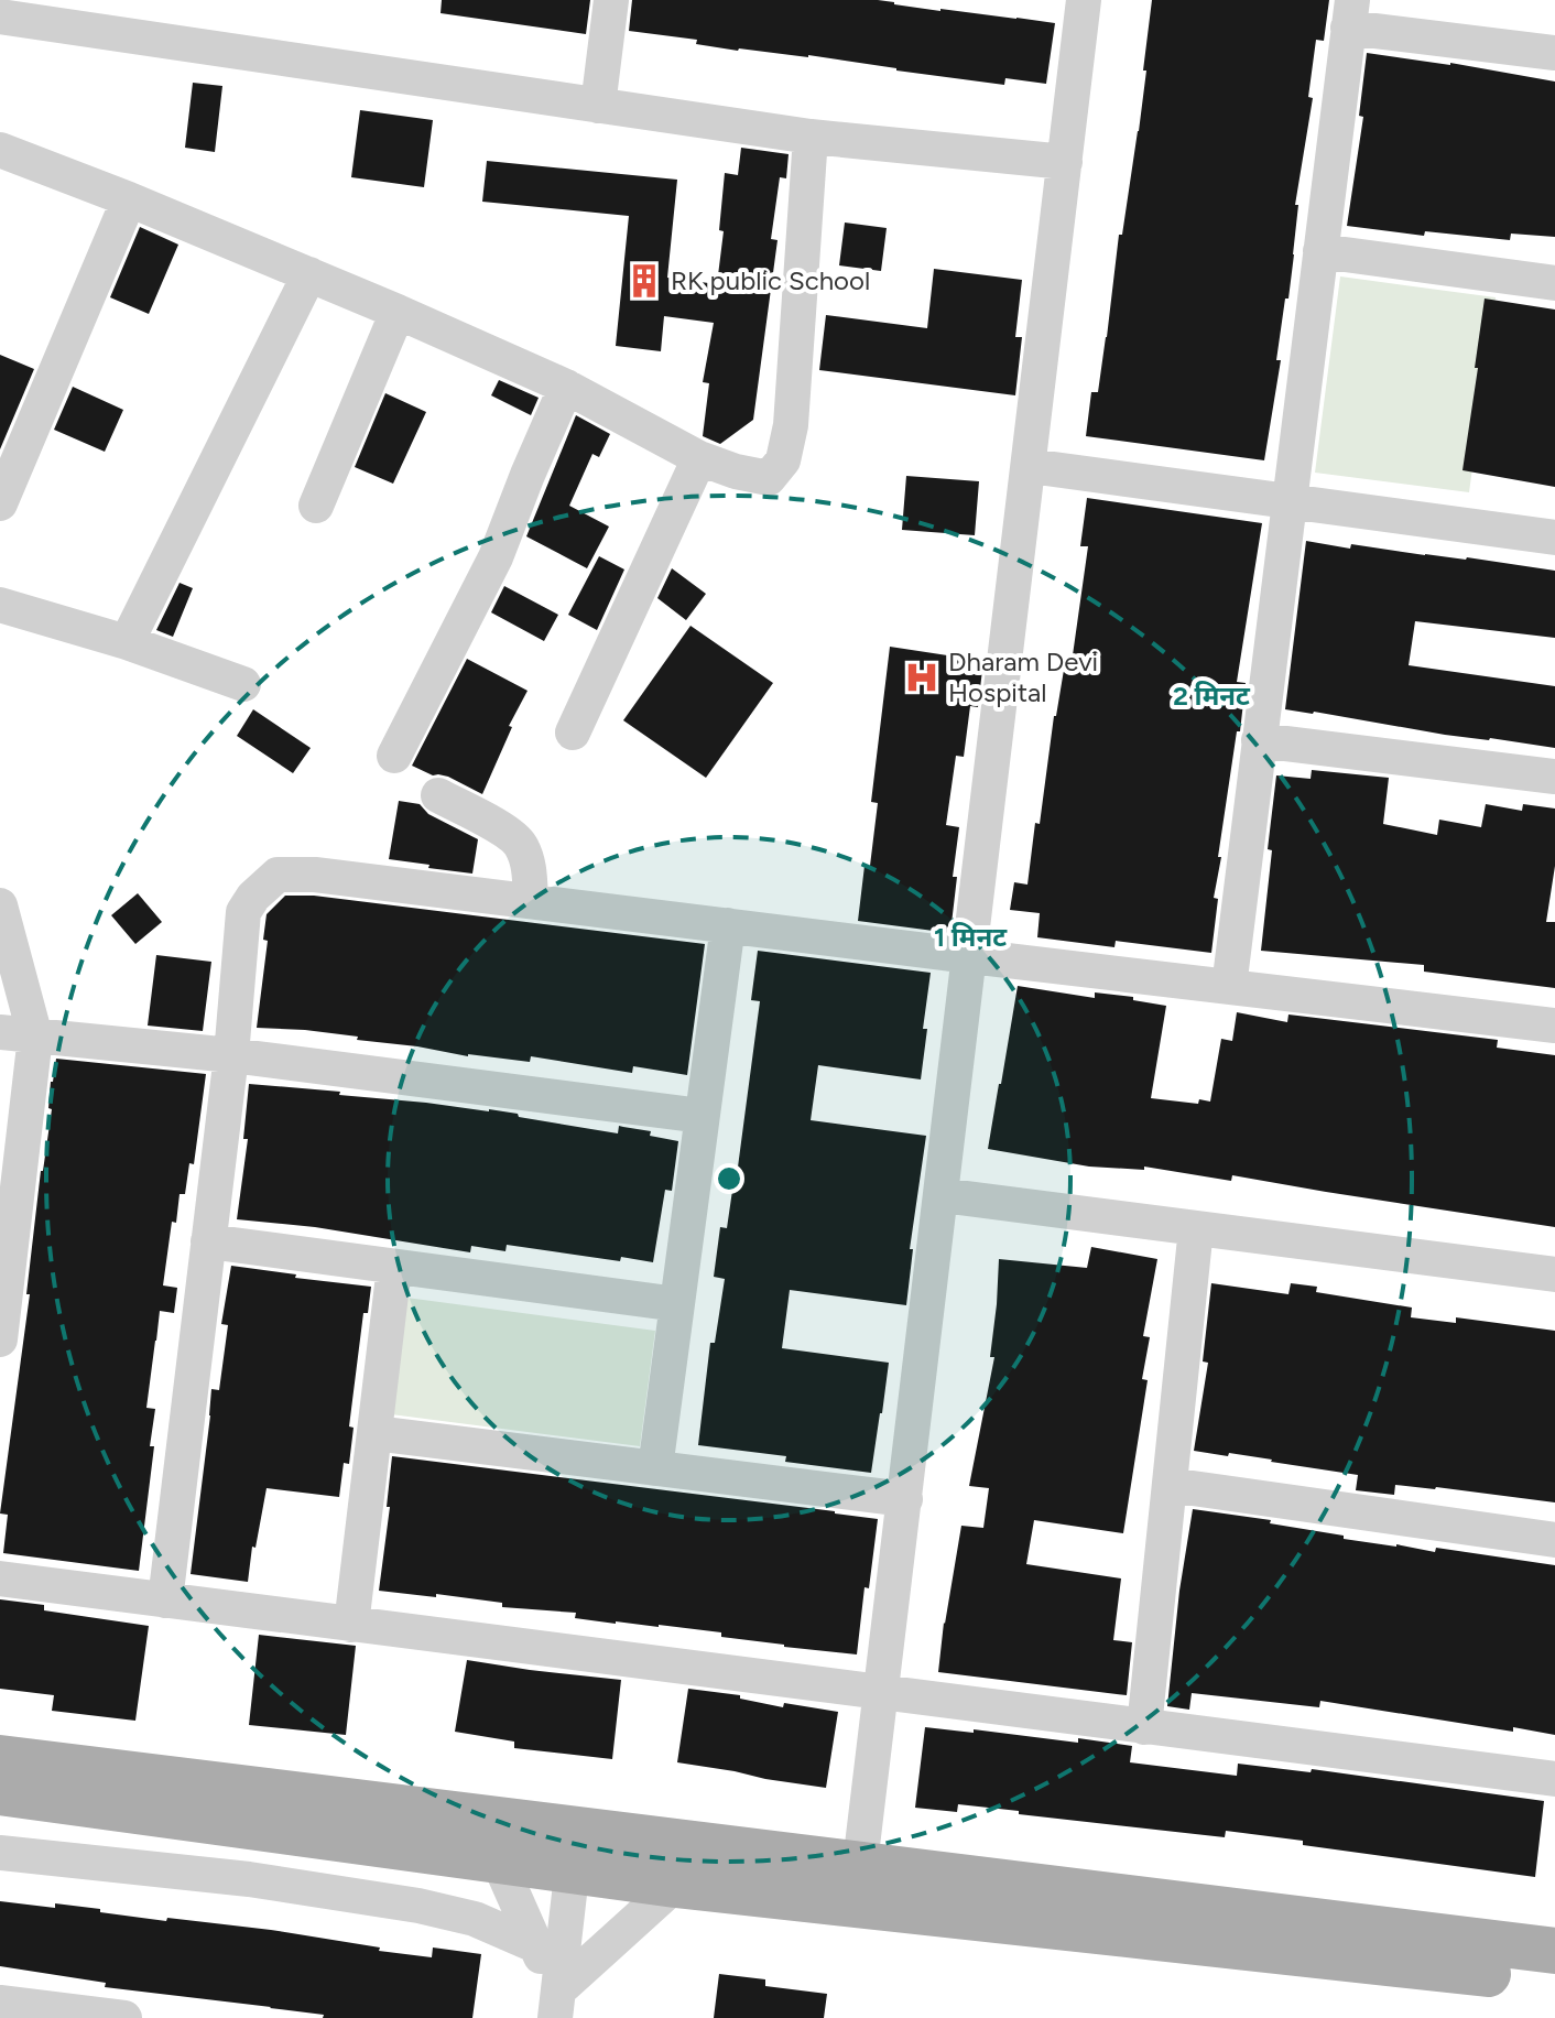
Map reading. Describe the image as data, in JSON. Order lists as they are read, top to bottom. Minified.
{"places":{"building":["RK public School"],"hospital":["Dharam Devi Hospital"]},"rings":["2 मिनट","1 मिनट"]}
